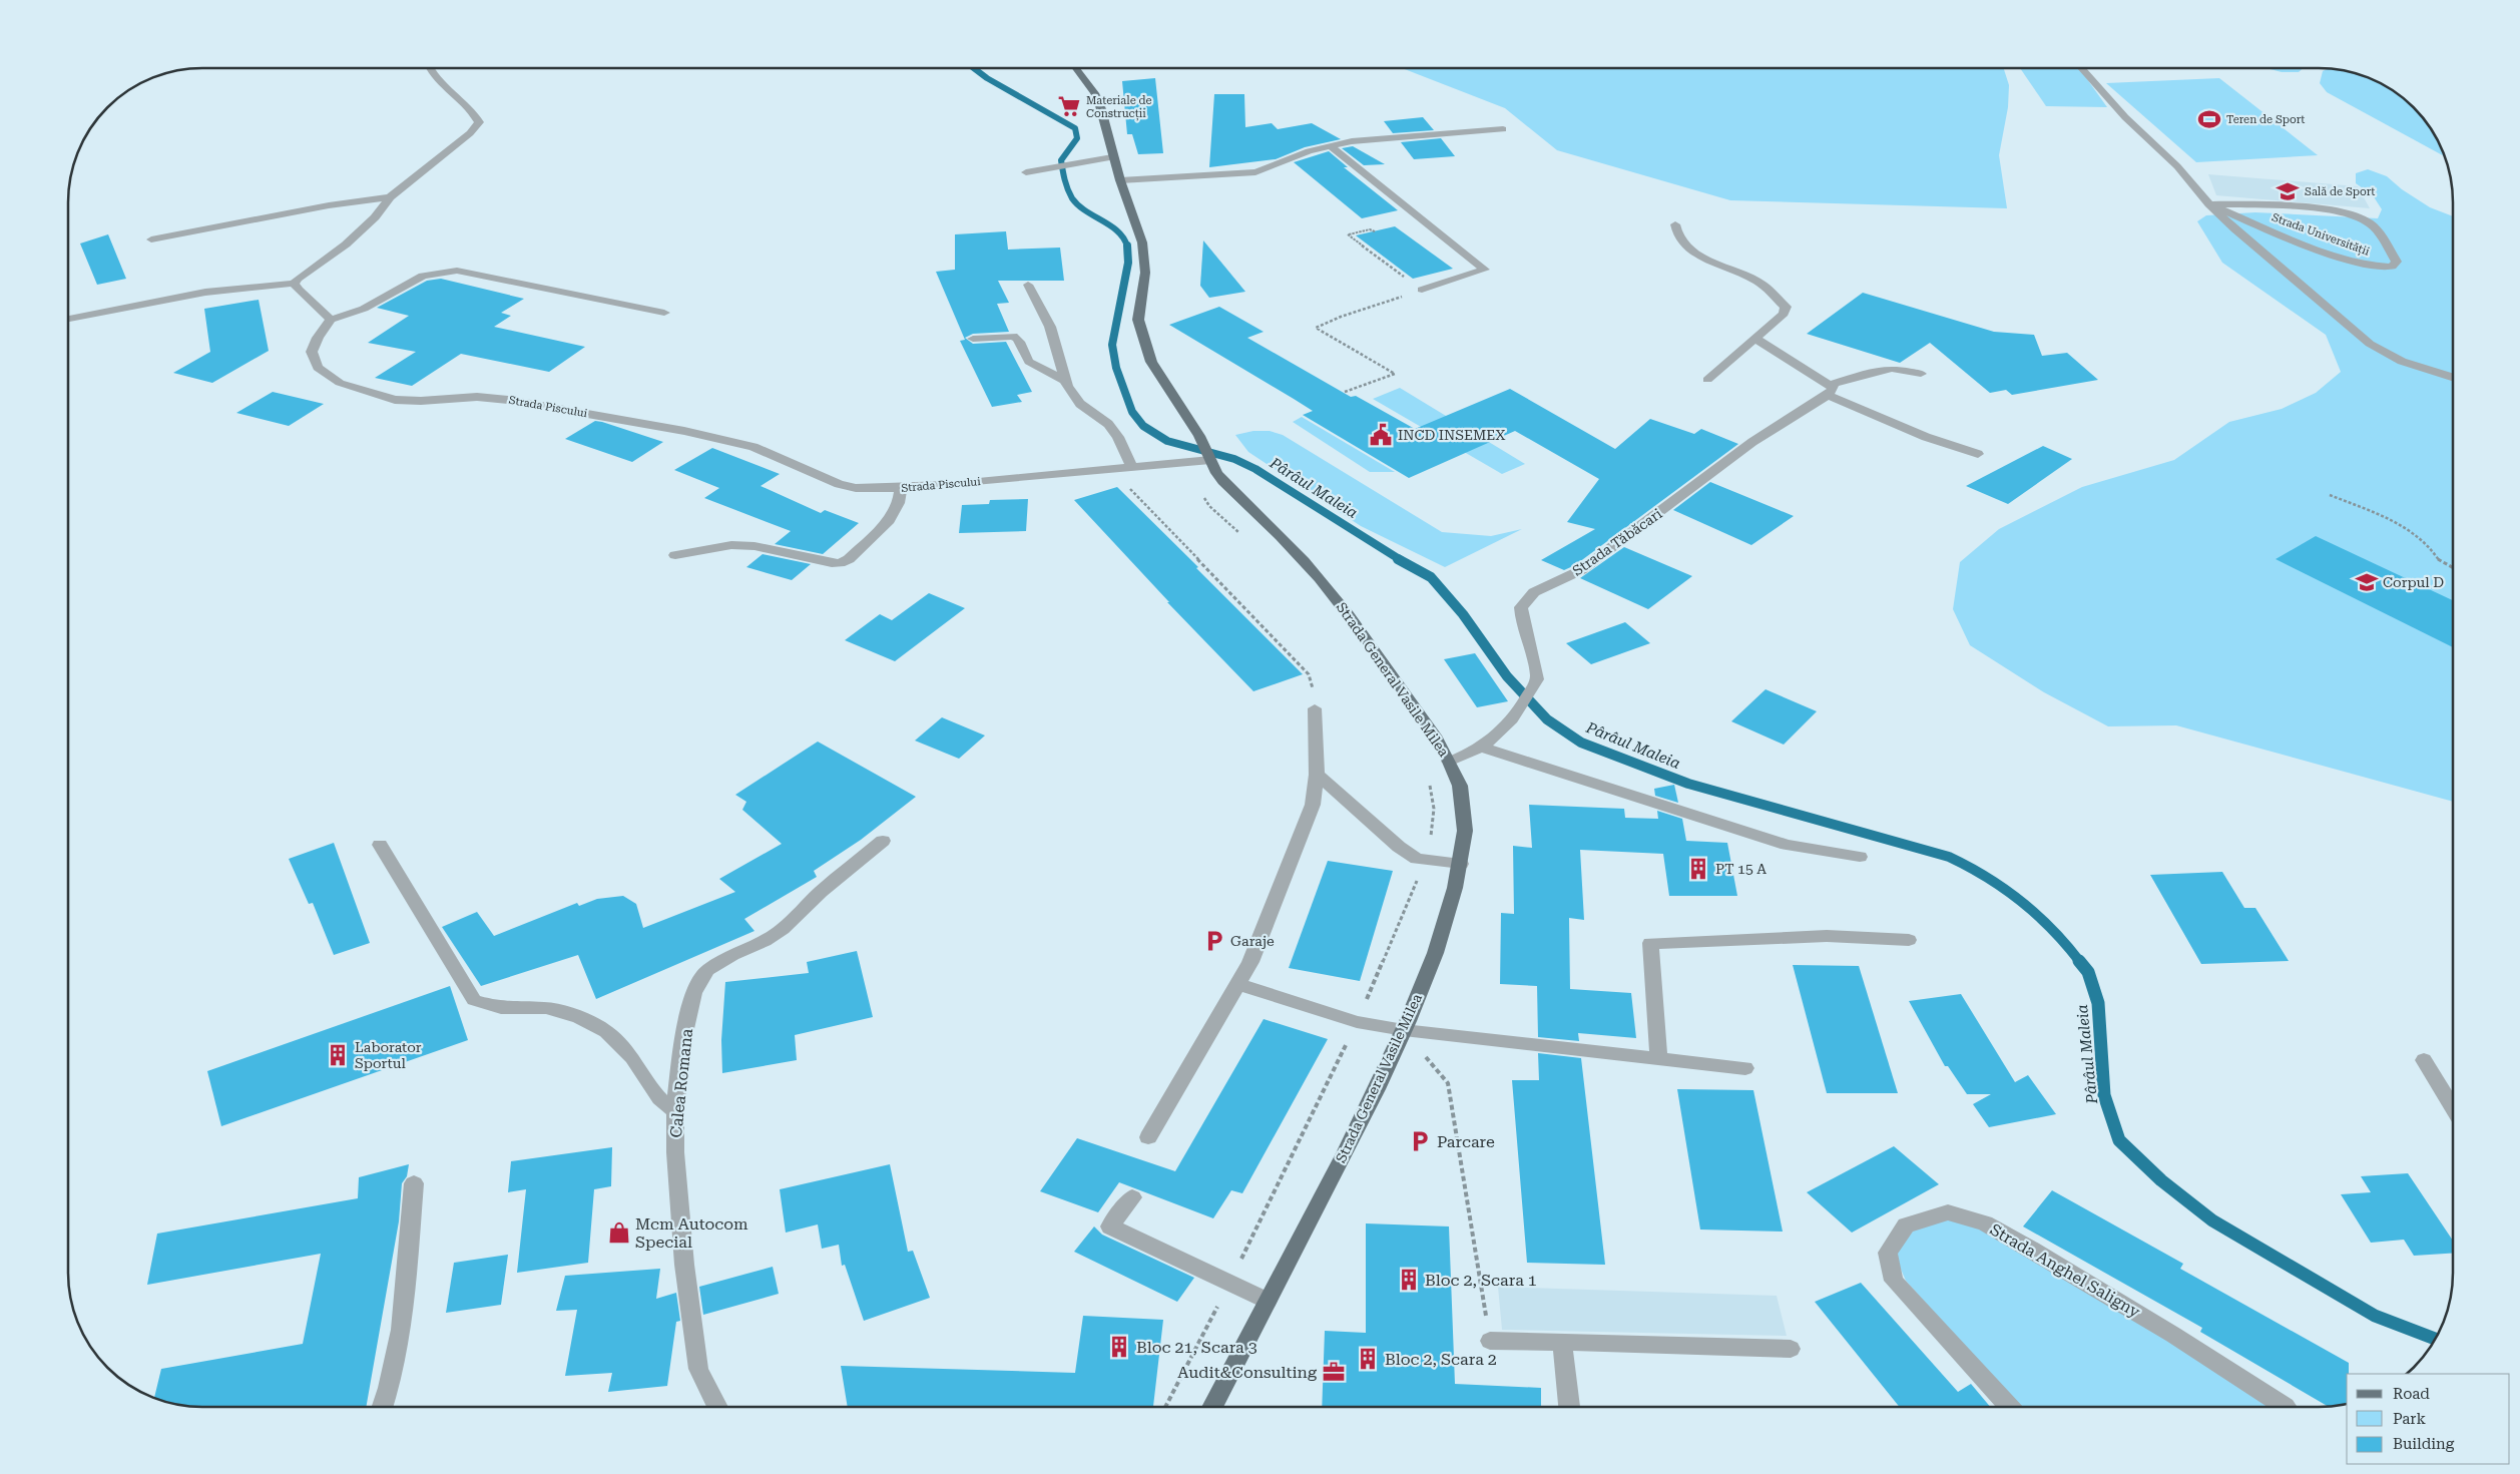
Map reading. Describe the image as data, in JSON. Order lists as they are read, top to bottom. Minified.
{"streets":{"main road":["Strada General Vasile Milea"],"street":["Strada Universității","Strada Piscului","Strada Tăbăcari","Calea Romana","Strada Anghel Saligny"]},"crossings":[["Strada Piscului","Strada General Vasile Milea"],["Strada Tăbăcari","Strada General Vasile Milea"]],"water":["Pârâul Maleia"],"places":{"supermarket":["Materiale de Construcții"],"sports":["Teren de Sport"],"school or university":["Sală de Sport","Corpul D"],"public building":["INCD INSEMEX"],"building":["PT 15 A","Laborator Sportul","Bloc 2, Scara 1","Bloc 21, Scara 3","Bloc 2, Scara 2"],"parking":["Garaje","Parcare"],"shop":["Mcm Autocom Special"],"office":["Audit&Consulting"]},"legend":["Road","Park","Building"]}
